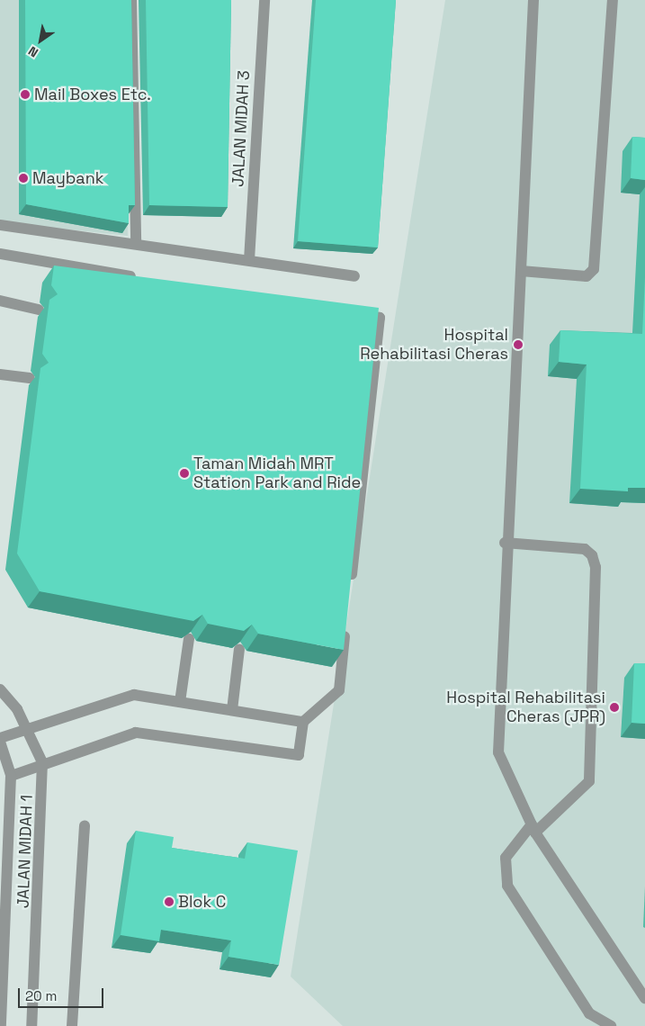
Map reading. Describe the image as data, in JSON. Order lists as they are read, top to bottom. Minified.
{"streets":{"street":["JALAN MIDAH 3","JALAN MIDAH 1"]},"places":["Mail Boxes Etc.","Maybank","Hospital Rehabilitasi Cheras","Taman Midah MRT Station Park and Ride","Hospital Rehabilitasi Cheras (JPR)","Blok C"],"scale_bar":"20 m","north":"bottom left"}
